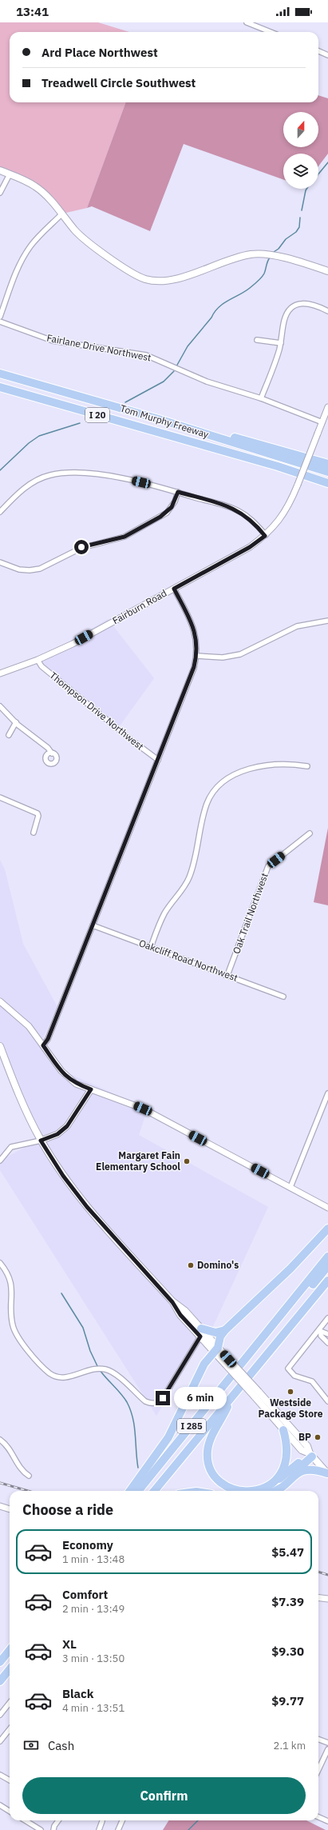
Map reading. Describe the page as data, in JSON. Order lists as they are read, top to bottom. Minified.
{"streets":{"highway":["I 20","Tom Murphy Freeway","I 285"],"street":["Fairlane Drive Northwest","Fairburn Road","Thompson Drive Northwest","Oak Trail Northwest","Oakcliff Road Northwest"]},"crossings":[["Fairlane Drive Northwest","Fairburn Road"],["Fairburn Road","Thompson Drive Northwest"],["Oak Trail Northwest","Oakcliff Road Northwest"]],"places":["Margaret Fain Elementary School","Domino's","Westside Package Store","BP"],"north":"top","page":{"status":"13:41","banner":["Ard Place Northwest","Treadwell Circle Southwest"],"bubble":"6 min","heading":"Choose a ride","list":[{"name":"Economy","note":"1 min · 13:48","value":"$5.47"},{"name":"Comfort","note":"2 min · 13:49","value":"$7.39"},{"name":"XL","note":"3 min · 13:50","value":"$9.30"},{"name":"Black","note":"4 min · 13:51","value":"$9.77"}],"pay":["Cash","2.1 km"],"buttons":"Confirm"}}
